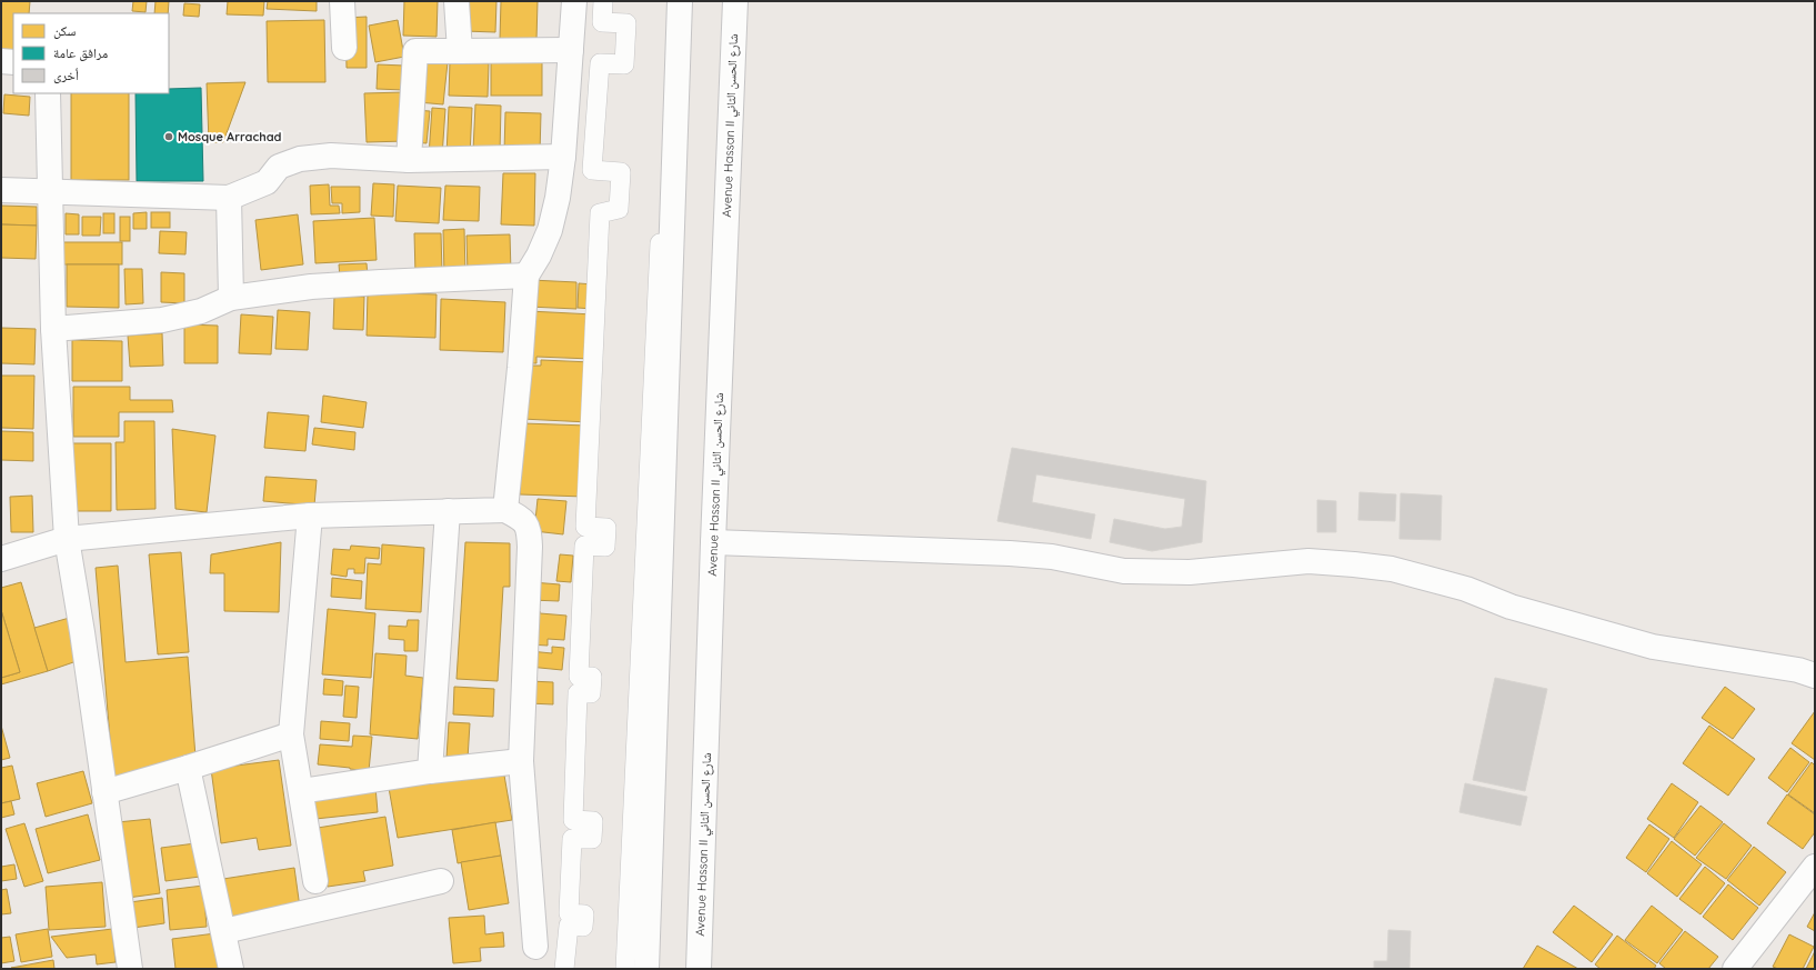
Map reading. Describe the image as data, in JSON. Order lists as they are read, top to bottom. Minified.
{"streets":{"street":["Avenue Hassan II شارع الحسن الثاني"]},"places":["Mosque Arrachad"],"legend":["سكن","مرافق عامة","أخرى"]}
